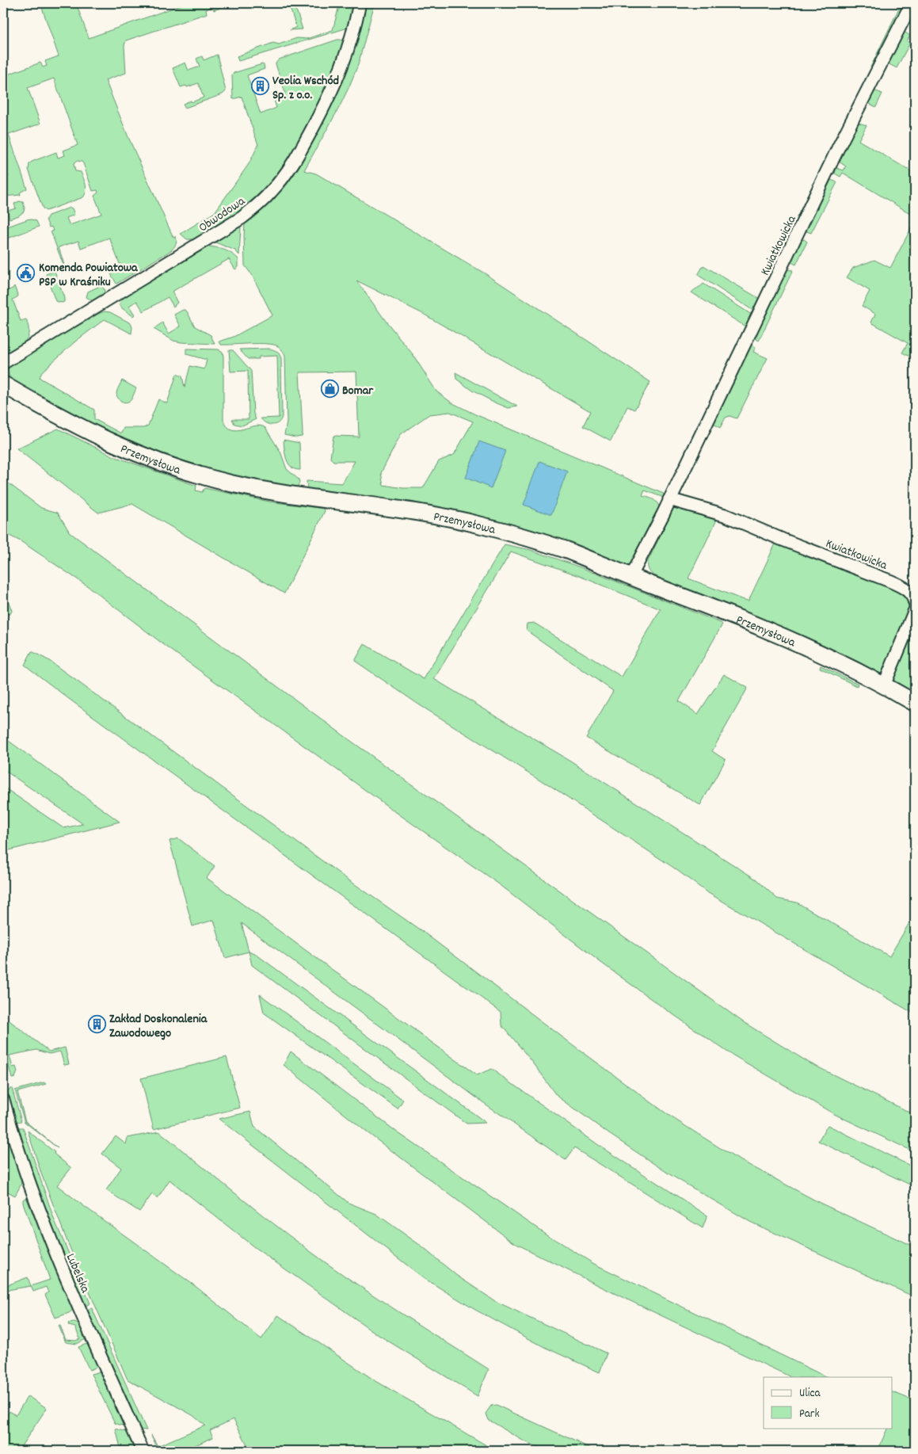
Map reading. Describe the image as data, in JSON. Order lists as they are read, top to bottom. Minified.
{"streets":{"main road":["Przemysłowa"],"street":["Obwodowa","Kwiatkowicka","Lubelska"]},"crossings":[["Kwiatkowicka","Przemysłowa"]],"places":{"building":["Veolia Wschód Sp. z o.o.","Zakład Doskonalenia Zawodowego"],"public building":["Komenda Powiatowa PSP w Kraśniku"],"shop":["Bomar"]},"legend":["Ulica","Park"]}
